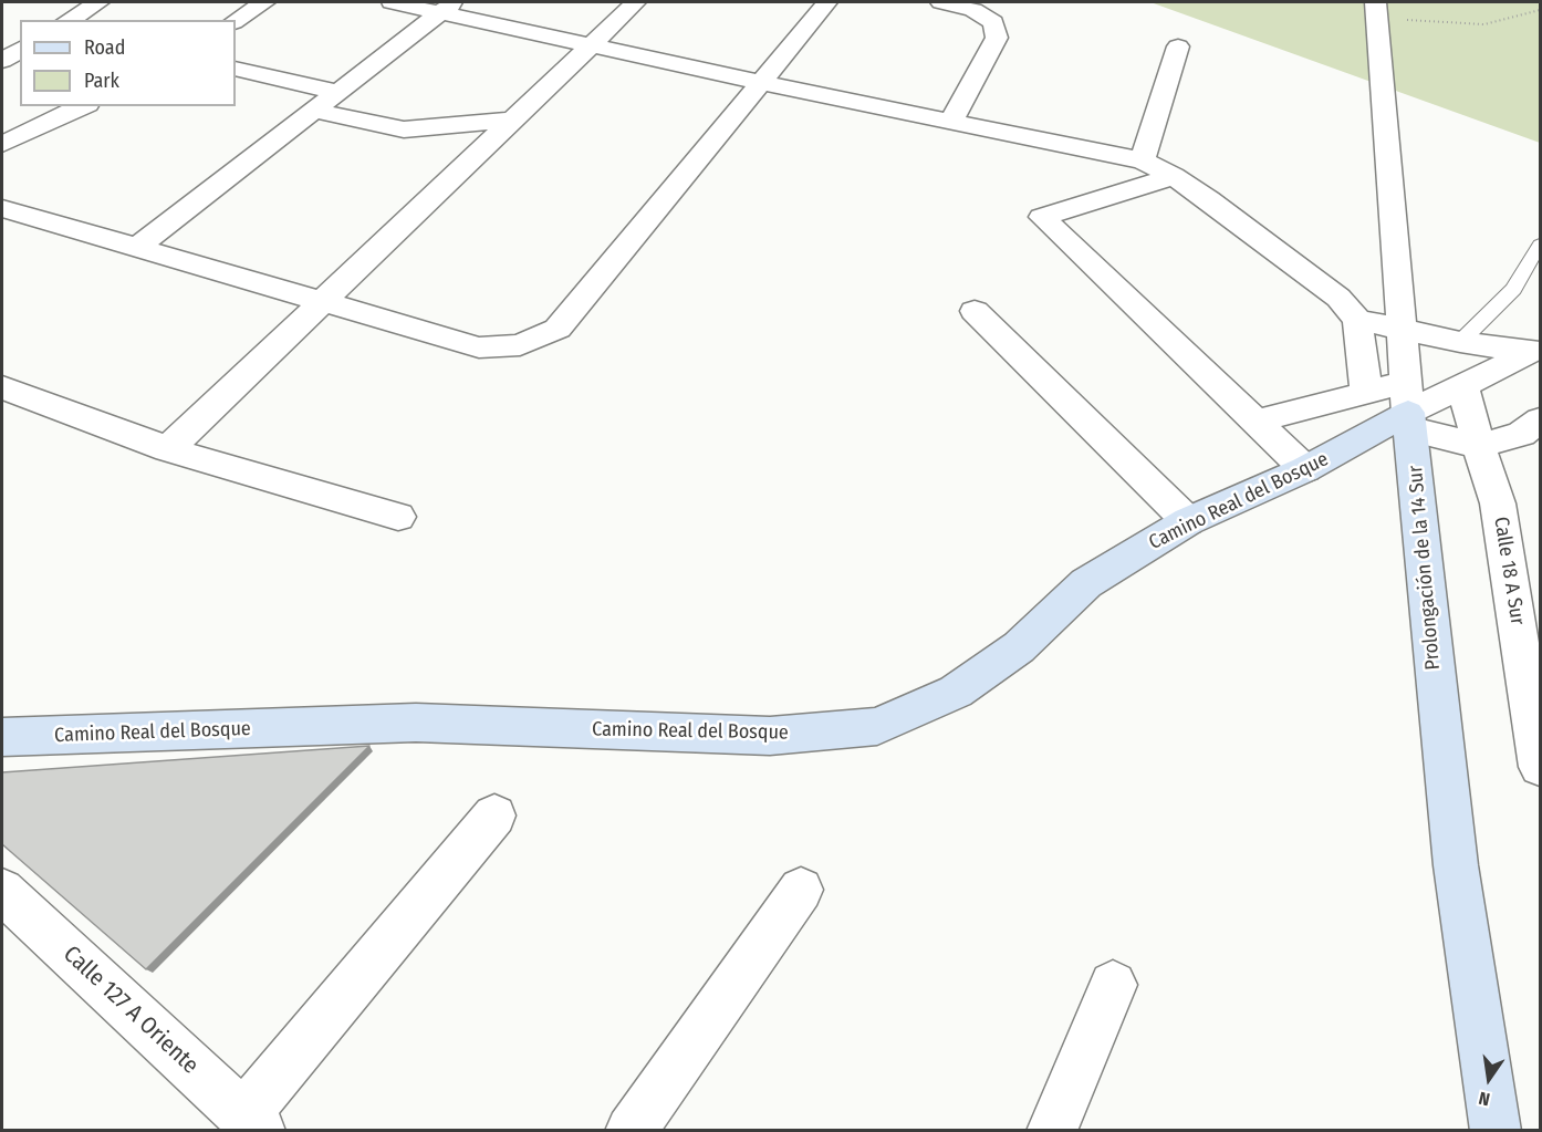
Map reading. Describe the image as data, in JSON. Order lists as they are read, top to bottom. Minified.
{"streets":{"street":["Camino Real del Bosque","Prolongación de la 14 Sur","Calle 18 A Sur","Calle 127 A Oriente"]},"crossings":[["Camino Real del Bosque","Prolongación de la 14 Sur"]],"legend":["Road","Park"],"north":"bottom"}
